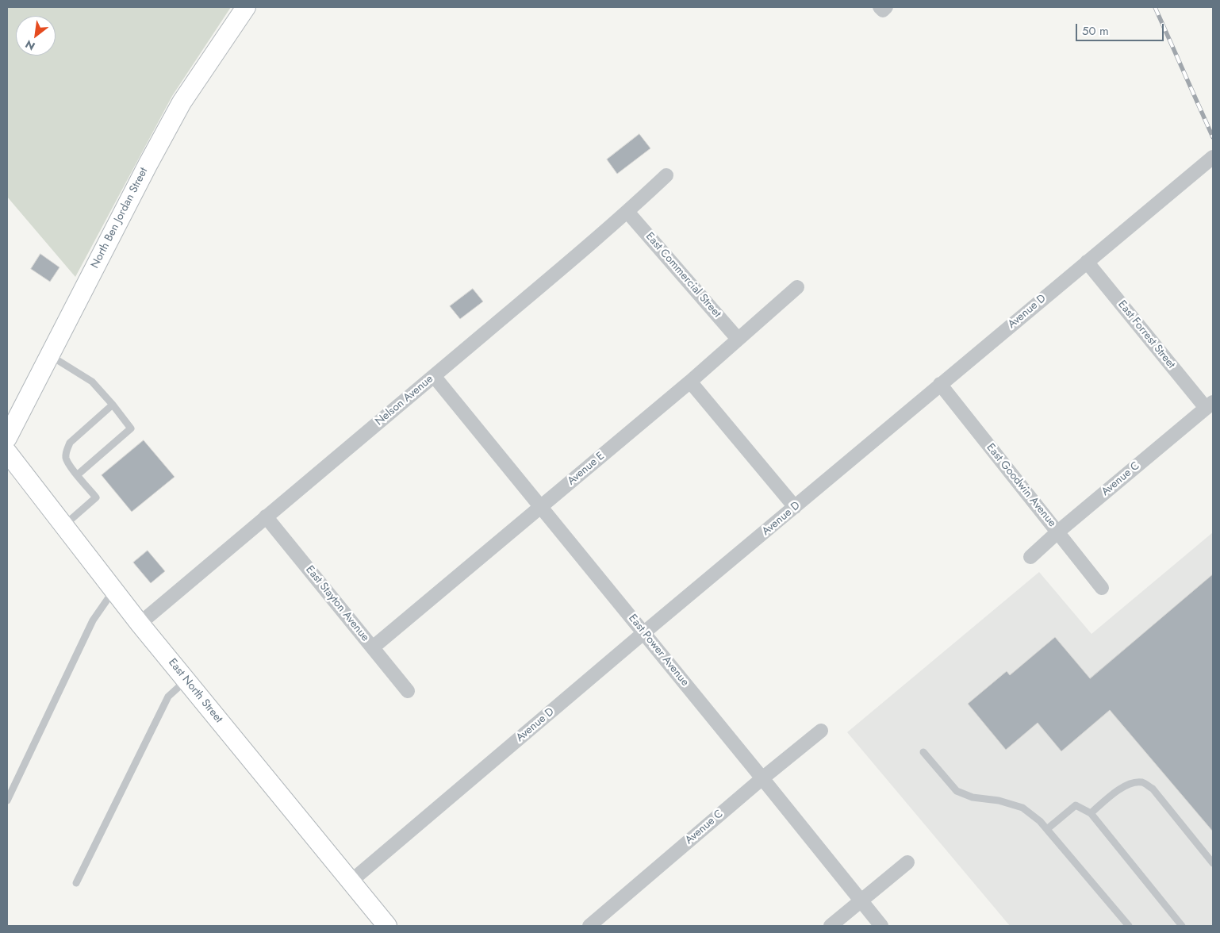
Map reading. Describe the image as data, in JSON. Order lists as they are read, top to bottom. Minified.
{"streets":{"street":["North Ben Jordan Street","East Commercial Street","Avenue D","East Forrest Street","Nelson Avenue","Avenue E","Avenue C","East Goodwin Avenue","East Stayton Avenue","East Power Avenue","East North Street"]},"crossings":[["East Commercial Street","Nelson Avenue"],["East Commercial Street","Avenue E"],["Avenue D","East Forrest Street"],["Avenue D","East Goodwin Avenue"],["Avenue D","East Power Avenue"],["Avenue D","East North Street"],["East Forrest Street","Avenue C"],["Nelson Avenue","East Stayton Avenue"],["Nelson Avenue","East Power Avenue"],["Nelson Avenue","East North Street"],["Avenue E","East Stayton Avenue"],["Avenue E","East Power Avenue"],["Avenue C","East Goodwin Avenue"],["Avenue C","East Power Avenue"]],"scale_bar":"50 m","north":"bottom left"}
